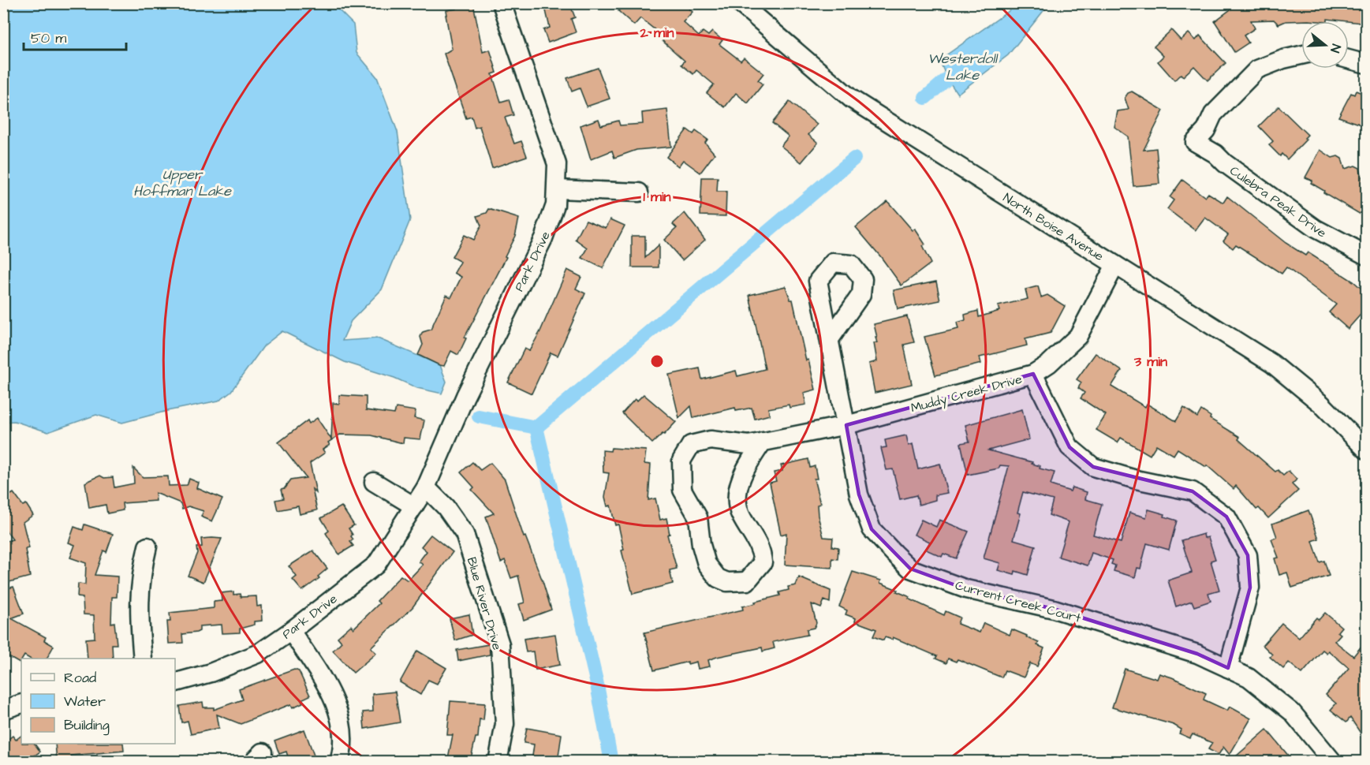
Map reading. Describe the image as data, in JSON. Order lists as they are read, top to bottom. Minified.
{"streets":{"street":["Culebra Peak Drive","North Boise Avenue","Park Drive","Muddy Creek Drive","Current Creek Court","Blue River Drive"]},"crossings":[["North Boise Avenue","Muddy Creek Drive"],["Park Drive","Blue River Drive"],["Muddy Creek Drive","Current Creek Court"]],"water":["Westerdoll Lake","Upper Hoffman Lake"],"legend":["Road","Water","Building"],"scale_bar":"50 m","north":"right","rings":["2 min","1 min","3 min"]}
